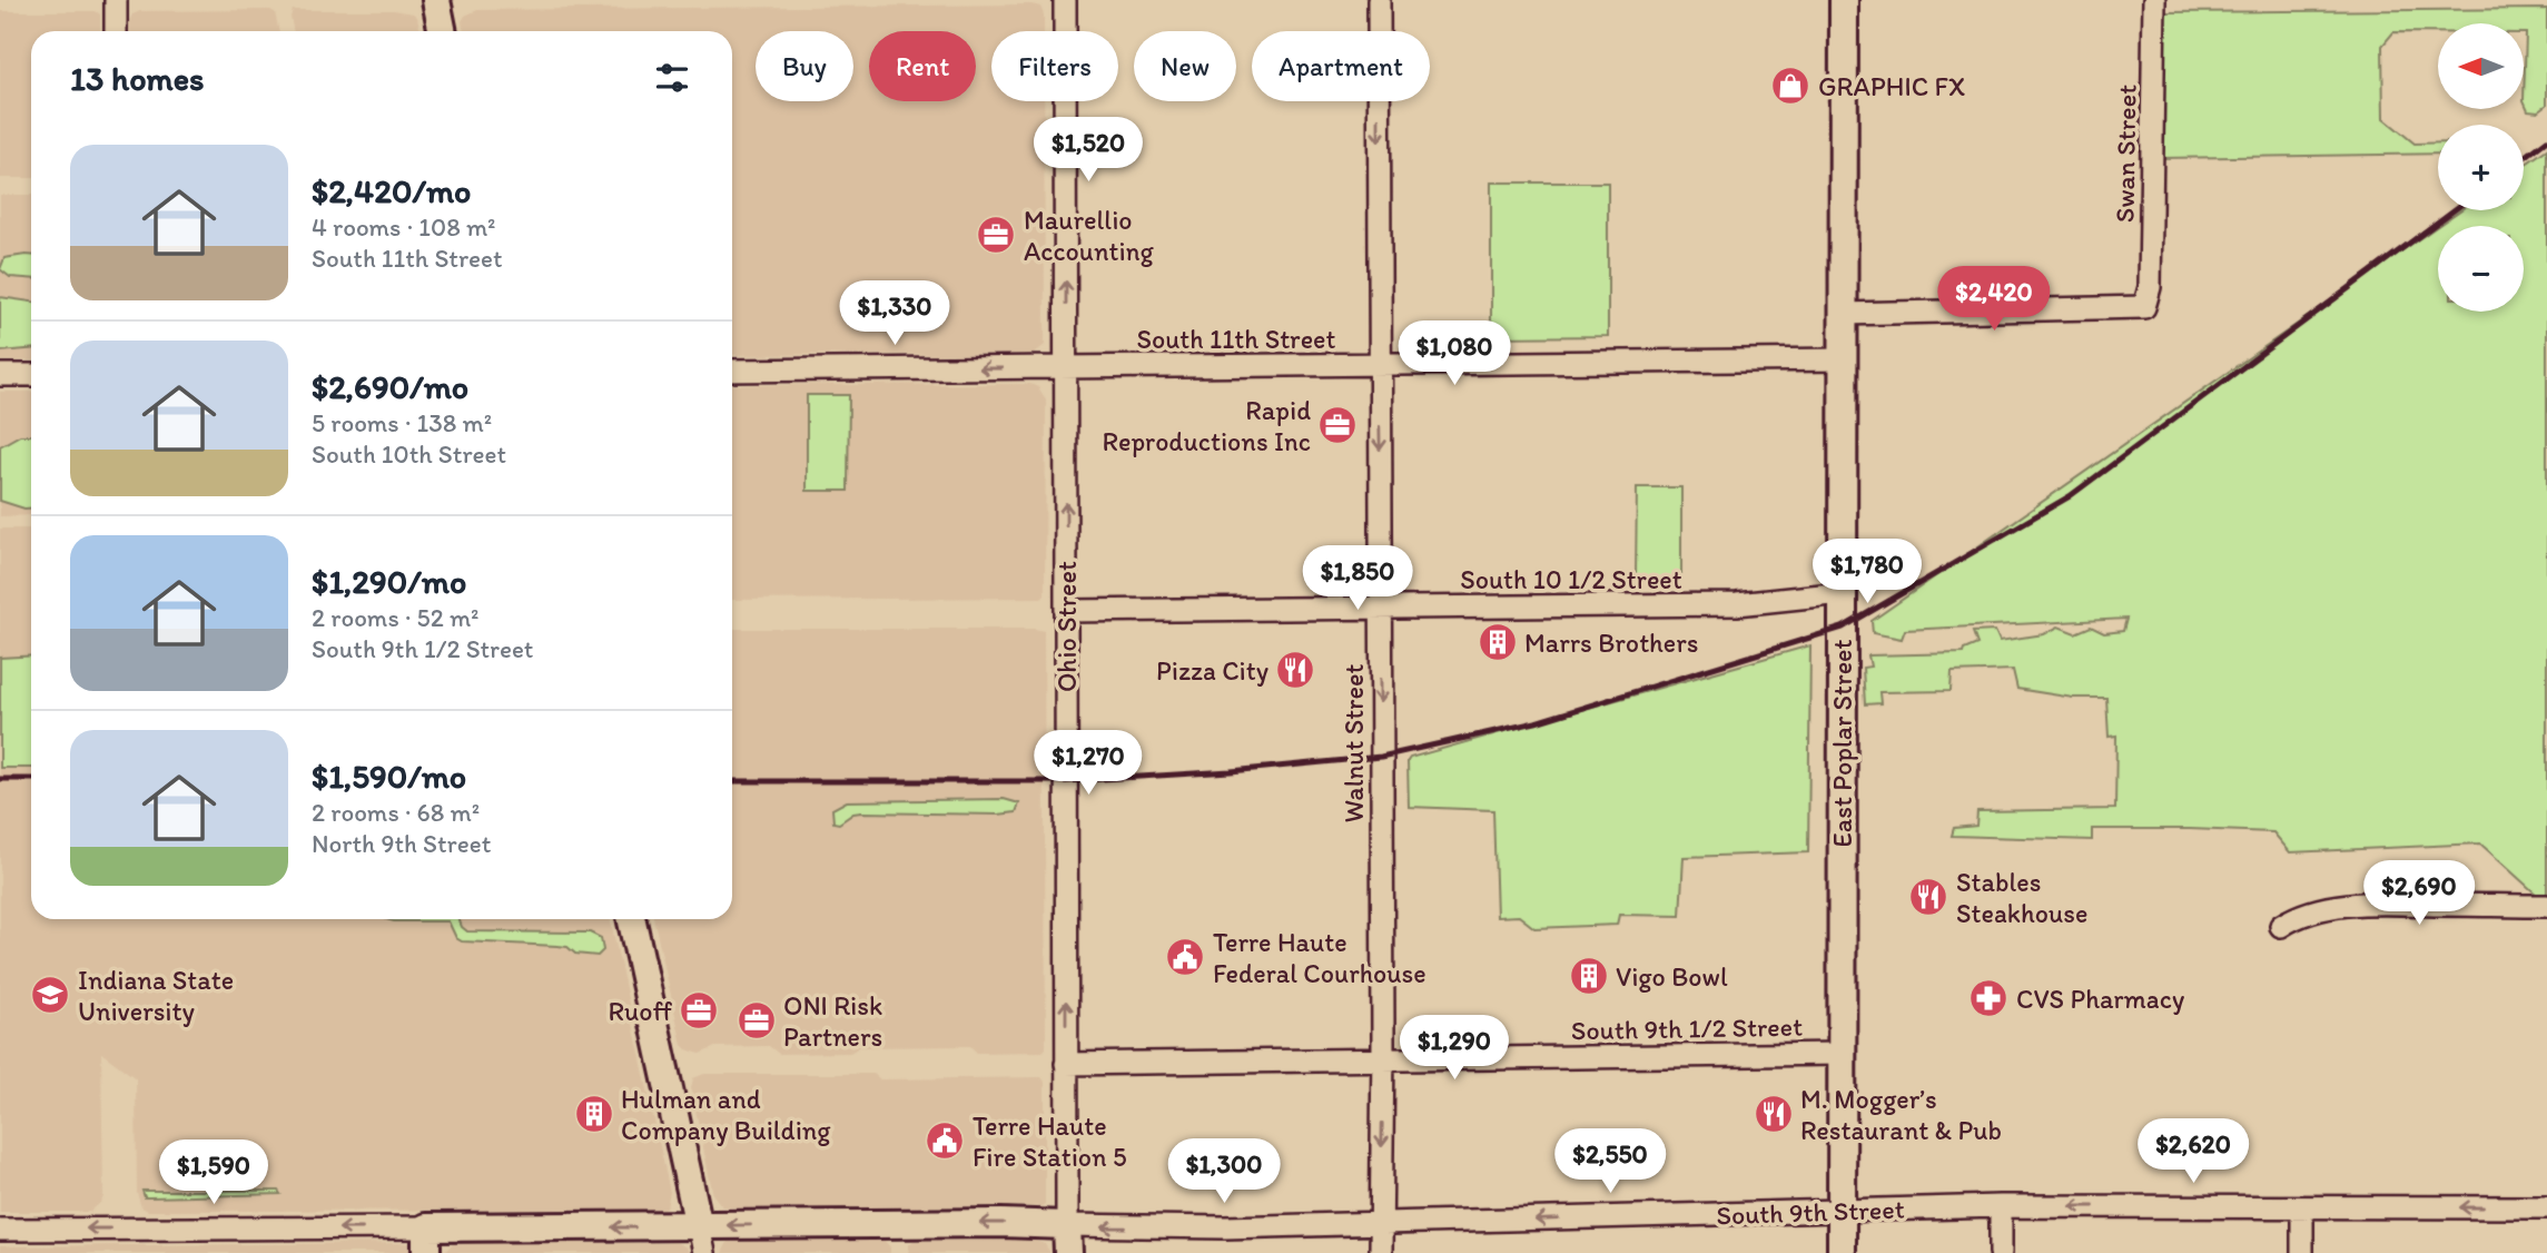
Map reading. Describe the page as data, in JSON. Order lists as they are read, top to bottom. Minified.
{"streets":{"main road":["Ohio Street","East Poplar Street","South 9th Street"],"street":["Swan Street","South 11th Street","South 10 1/2 Street","Walnut Street","South 9th 1/2 Street"]},"crossings":[["Swan Street","East Poplar Street"],["South 11th Street","Ohio Street"],["South 11th Street","Walnut Street"],["South 11th Street","East Poplar Street"],["South 10 1/2 Street","Ohio Street"],["South 10 1/2 Street","Walnut Street"],["South 10 1/2 Street","East Poplar Street"],["Ohio Street","South 9th 1/2 Street"],["Ohio Street","South 9th Street"],["Walnut Street","South 9th 1/2 Street"],["Walnut Street","South 9th Street"],["East Poplar Street","South 9th 1/2 Street"],["East Poplar Street","South 9th Street"]],"one_way":["Ohio Street","Walnut Street","South 9th Street"],"places":{"shop":["GRAPHIC FX"],"office":["Maurellio Accounting","Rapid Reproductions Inc","Ruoff","ONI Risk Partners"],"building":["Marrs Brothers","Vigo Bowl","Hulman and Company Building"],"restaurant":["Pizza City","Stables Steakhouse","M. Mogger’s Restaurant & Pub"],"public building":["Terre Haute Federal Courhouse","Terre Haute Fire Station 5"],"school or university":["Indiana State University"],"pharmacy":["CVS Pharmacy"]},"north":"left","page":{"map_buttons":["+","−"],"chip":["Buy","Rent","Filters","New","Apartment"],"heading":"13 homes","price":["$1,520","$2,420","$1,330","$1,080","$1,780","$1,850","$1,270","$2,690","$1,290","$2,620","$2,550","$1,300","$1,590"],"list":[{"name":"$2,420/mo","note":"4 rooms · 108 m² · South 11th Street"},{"name":"$2,690/mo","note":"5 rooms · 138 m² · South 10th Street"},{"name":"$1,290/mo","note":"2 rooms · 52 m² · South 9th 1/2 Street"},{"name":"$1,590/mo","note":"2 rooms · 68 m² · North 9th Street"}]}}
